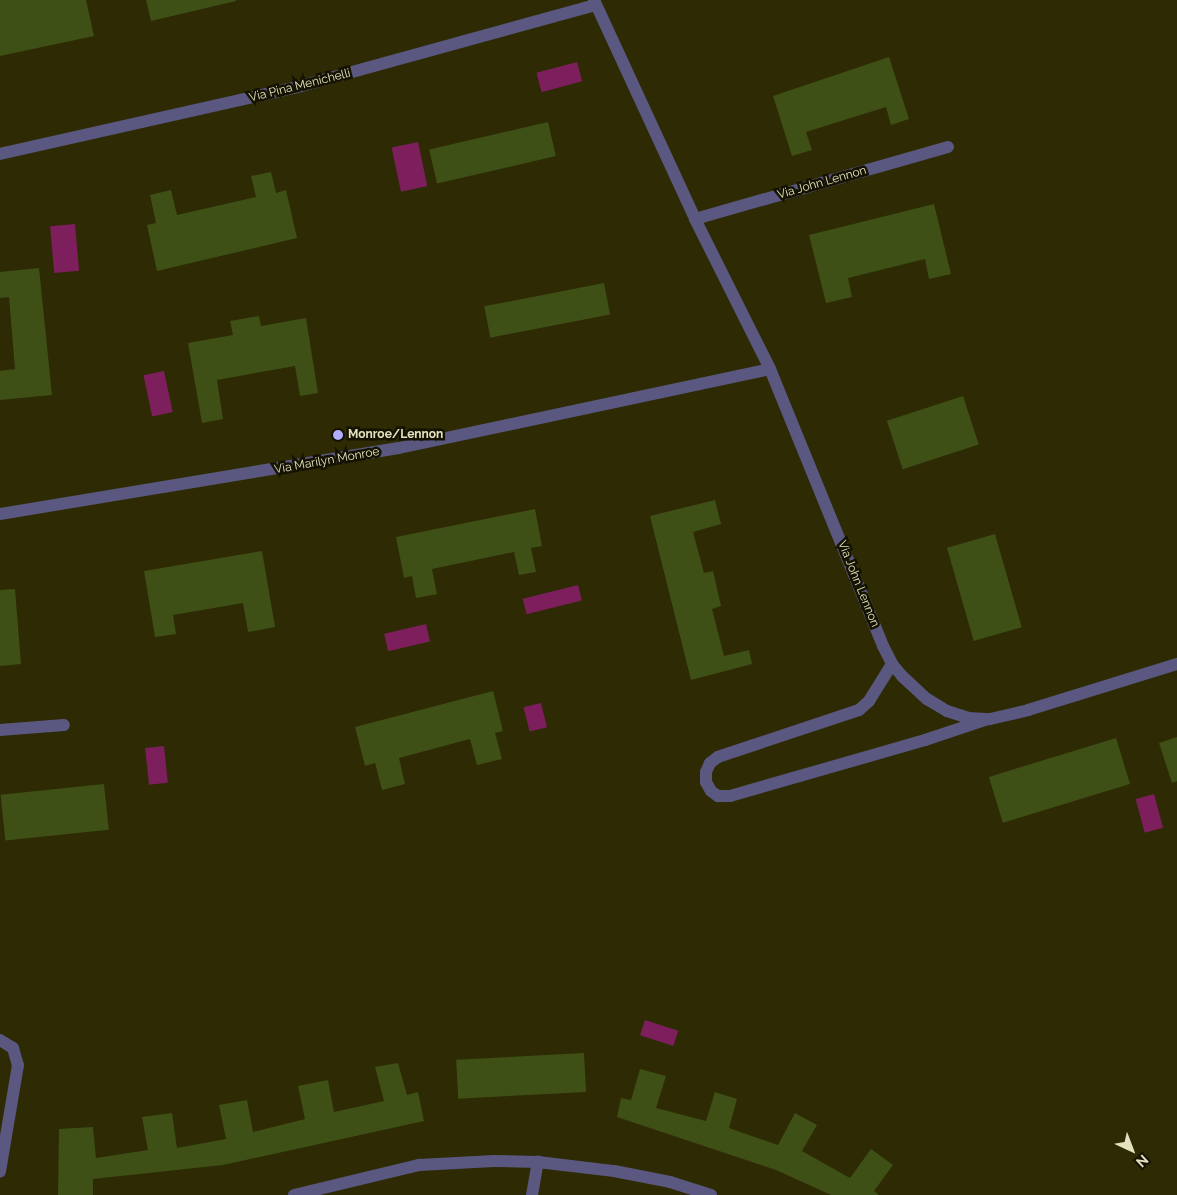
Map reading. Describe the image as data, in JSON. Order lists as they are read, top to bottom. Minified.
{"streets":{"street":["Via Pina Menichelli","Via John Lennon","Via Marilyn Monroe"]},"crossings":[["Via Pina Menichelli","Via John Lennon"],["Via John Lennon","Via Marilyn Monroe"]],"places":["Monroe/Lennon"],"north":"bottom right"}
